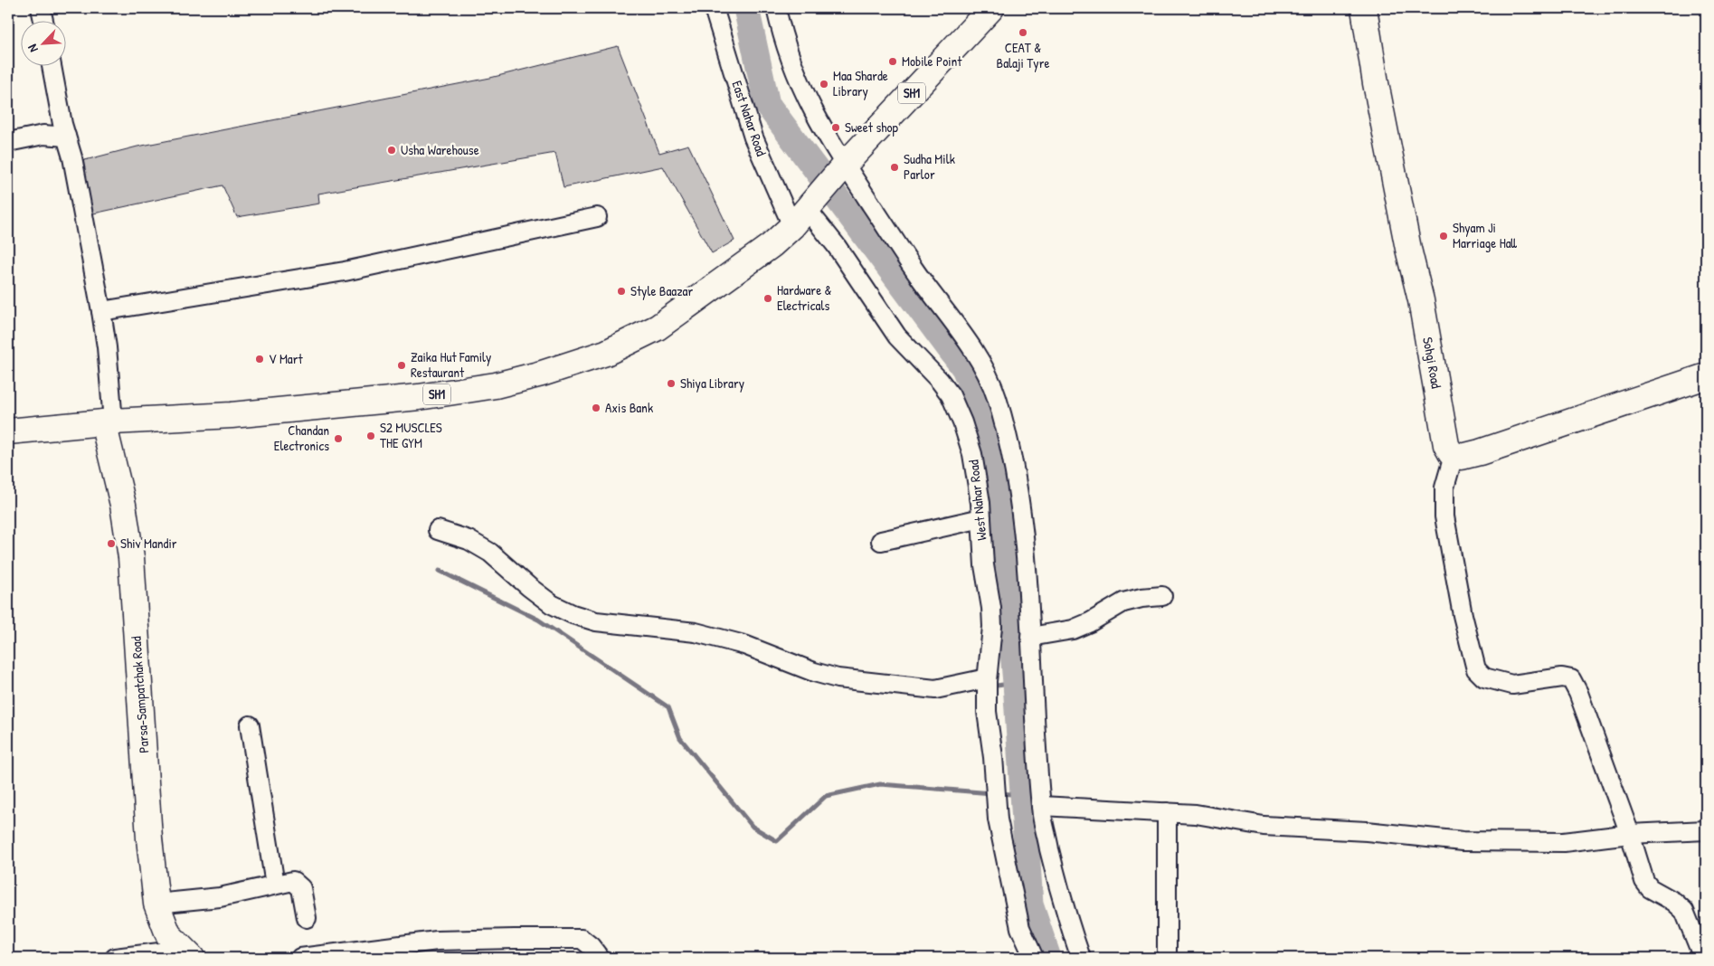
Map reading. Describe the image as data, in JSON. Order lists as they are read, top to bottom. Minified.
{"streets":{"main road":["SH1","Sohgi Road","Parsa-Sampatchak Road"],"street":["East Nahar Road","West Nahar Road"]},"crossings":[["SH1","East Nahar Road"],["SH1","West Nahar Road"],["SH1","Parsa-Sampatchak Road"],["East Nahar Road","West Nahar Road"]],"places":["CEAT & Balaji Tyre","Mobile Point","Maa Sharde Library","Sweet shop","Usha Warehouse","Sudha Milk Parlor","Shyam Ji Marriage Hall","Style Baazar","Hardware & Electricals","V Mart","Zaika Hut Family Restaurant","Shiya Library","Axis Bank","S2 MUSCLES THE GYM","Chandan Electronics","Shiv Mandir"],"north":"bottom left"}
